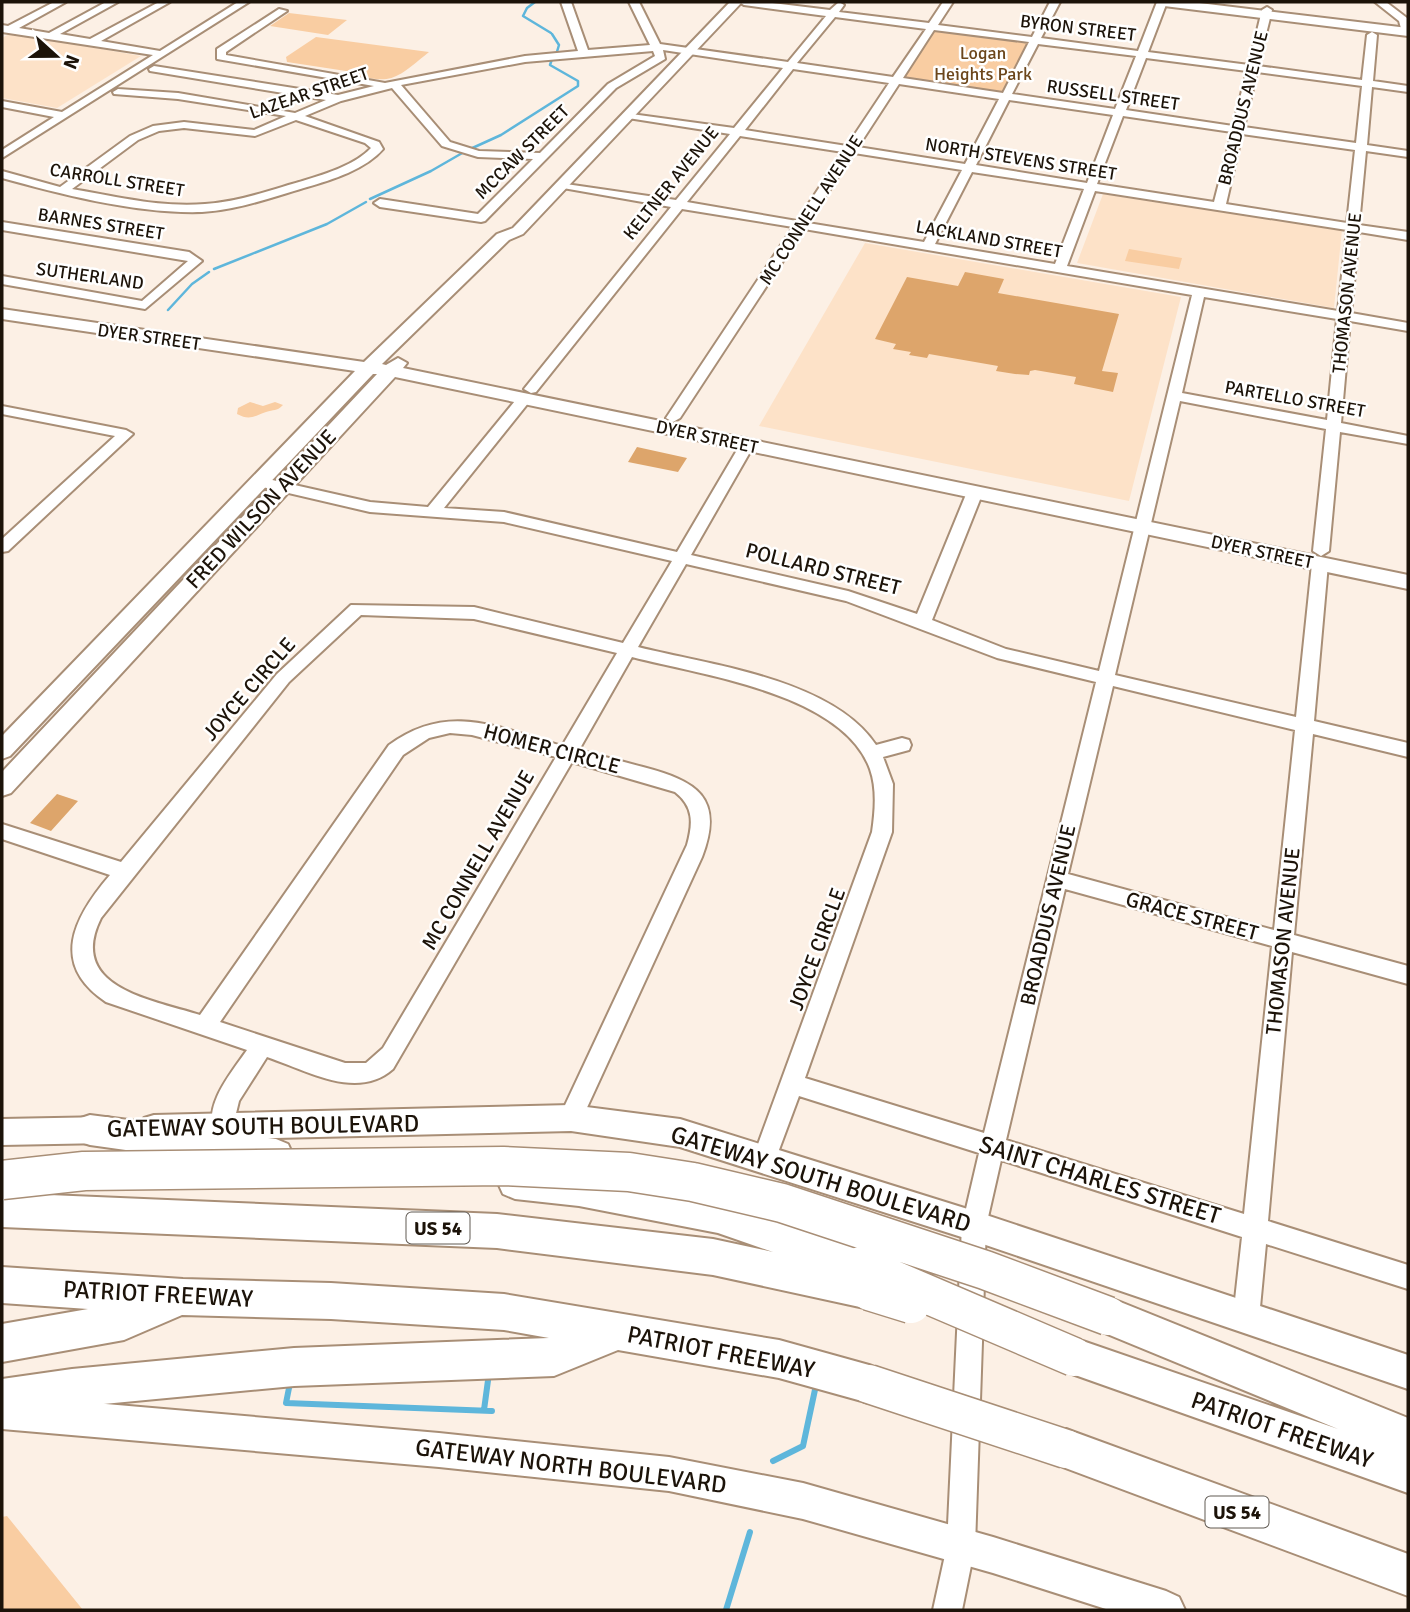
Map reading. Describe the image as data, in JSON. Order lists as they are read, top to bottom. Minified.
{"streets":{"highway":["US 54","PATRIOT FREEWAY"],"main road":["DYER STREET","FRED WILSON AVENUE","GATEWAY SOUTH BOULEVARD","GATEWAY NORTH BOULEVARD"],"street":["BYRON STREET","LAZEAR STREET","RUSSELL STREET","BROADDUS AVENUE","MCCAW STREET","NORTH STEVENS STREET","CARROLL STREET","KELTNER AVENUE","MC CONNELL AVENUE","BARNES STREET","LACKLAND STREET","SUTHERLAND","THOMASON AVENUE","PARTELLO STREET","POLLARD STREET","JOYCE CIRCLE","HOMER CIRCLE","GRACE STREET","SAINT CHARLES STREET"]},"crossings":[["BYRON STREET","BROADDUS AVENUE"],["BYRON STREET","KELTNER AVENUE"],["BYRON STREET","MC CONNELL AVENUE"],["BYRON STREET","THOMASON AVENUE"],["LAZEAR STREET","RUSSELL STREET"],["LAZEAR STREET","MCCAW STREET"],["LAZEAR STREET","CARROLL STREET"],["RUSSELL STREET","BROADDUS AVENUE"],["RUSSELL STREET","MCCAW STREET"],["RUSSELL STREET","KELTNER AVENUE"],["RUSSELL STREET","MC CONNELL AVENUE"],["RUSSELL STREET","THOMASON AVENUE"],["RUSSELL STREET","FRED WILSON AVENUE"],["BROADDUS AVENUE","NORTH STEVENS STREET"],["BROADDUS AVENUE","LACKLAND STREET"],["BROADDUS AVENUE","DYER STREET"],["BROADDUS AVENUE","PARTELLO STREET"],["BROADDUS AVENUE","POLLARD STREET"],["BROADDUS AVENUE","GRACE STREET"],["BROADDUS AVENUE","GATEWAY SOUTH BOULEVARD"],["BROADDUS AVENUE","SAINT CHARLES STREET"],["BROADDUS AVENUE","GATEWAY NORTH BOULEVARD"],["NORTH STEVENS STREET","KELTNER AVENUE"],["NORTH STEVENS STREET","MC CONNELL AVENUE"],["NORTH STEVENS STREET","THOMASON AVENUE"],["NORTH STEVENS STREET","FRED WILSON AVENUE"],["KELTNER AVENUE","LACKLAND STREET"],["KELTNER AVENUE","DYER STREET"],["KELTNER AVENUE","POLLARD STREET"],["MC CONNELL AVENUE","LACKLAND STREET"],["MC CONNELL AVENUE","DYER STREET"],["MC CONNELL AVENUE","POLLARD STREET"],["MC CONNELL AVENUE","JOYCE CIRCLE"],["MC CONNELL AVENUE","HOMER CIRCLE"],["BARNES STREET","SUTHERLAND"],["LACKLAND STREET","THOMASON AVENUE"],["LACKLAND STREET","FRED WILSON AVENUE"],["THOMASON AVENUE","DYER STREET"],["THOMASON AVENUE","PARTELLO STREET"],["THOMASON AVENUE","POLLARD STREET"],["THOMASON AVENUE","GRACE STREET"],["THOMASON AVENUE","GATEWAY SOUTH BOULEVARD"],["THOMASON AVENUE","SAINT CHARLES STREET"],["DYER STREET","FRED WILSON AVENUE"],["FRED WILSON AVENUE","POLLARD STREET"],["JOYCE CIRCLE","HOMER CIRCLE"],["JOYCE CIRCLE","GATEWAY SOUTH BOULEVARD"],["JOYCE CIRCLE","SAINT CHARLES STREET"],["HOMER CIRCLE","GATEWAY SOUTH BOULEVARD"]],"parks":["Logan Heights Park"],"north":"right"}
